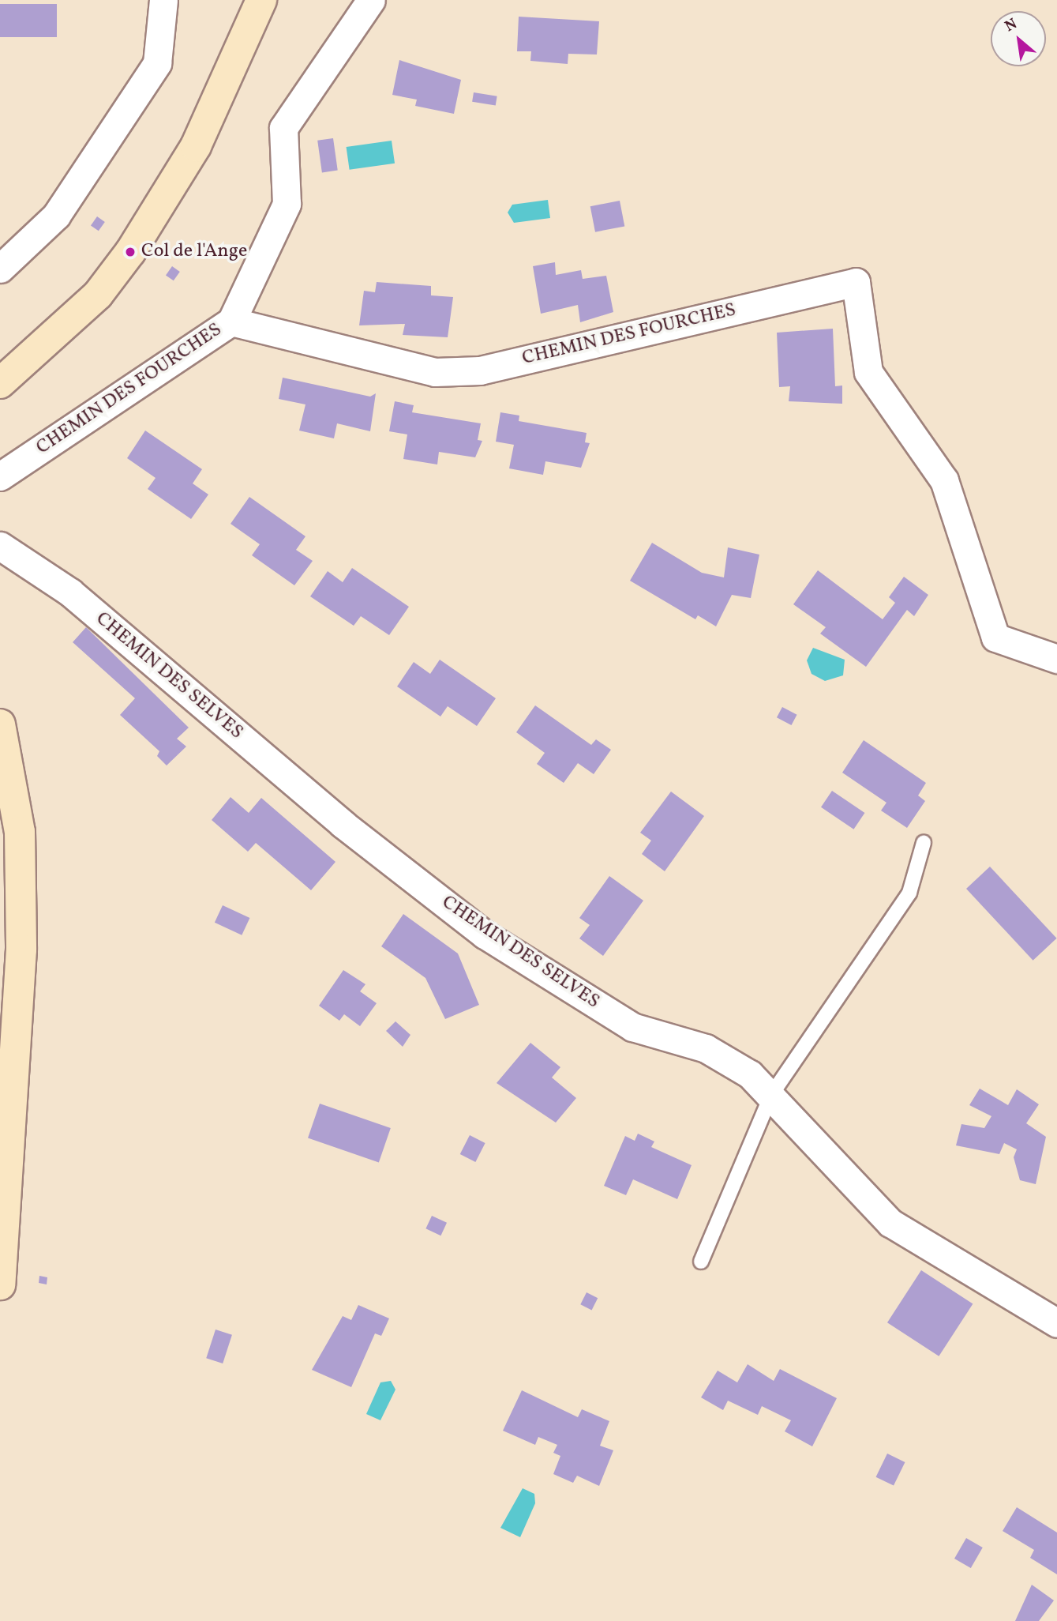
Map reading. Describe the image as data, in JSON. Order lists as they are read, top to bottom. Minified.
{"streets":{"street":["CHEMIN DES FOURCHES","CHEMIN DES SELVES"]},"places":["Col de l'Ange"],"north":"top left"}
